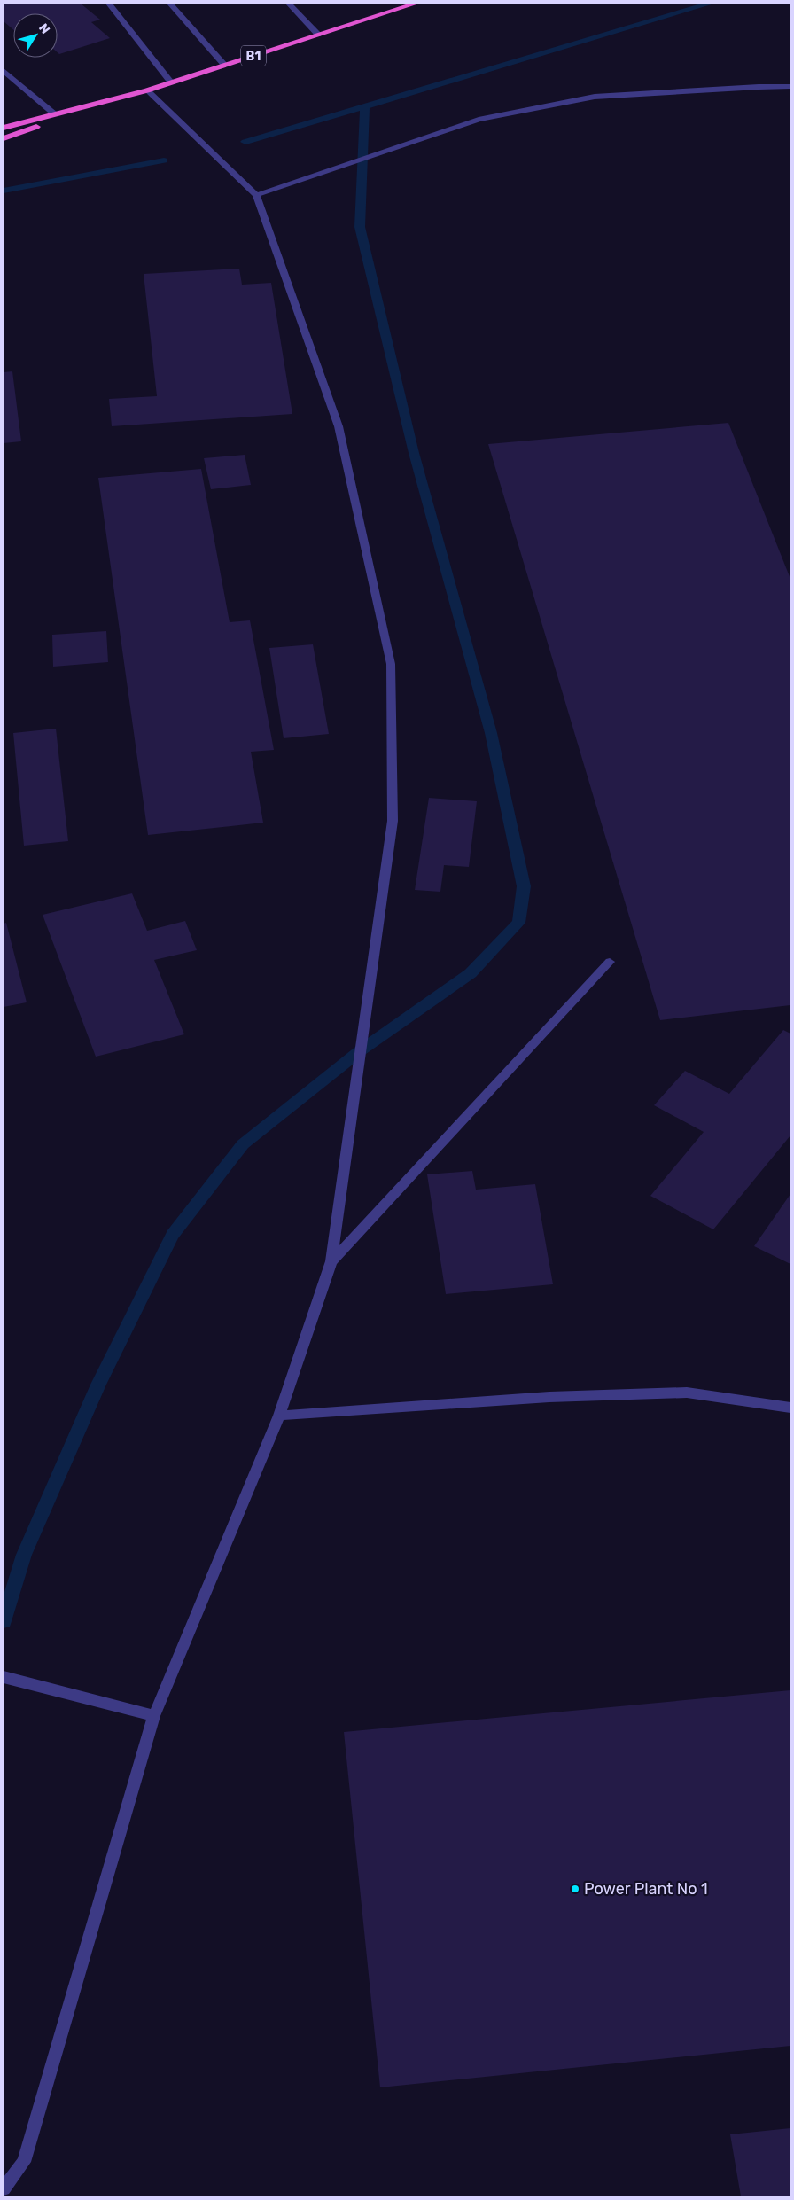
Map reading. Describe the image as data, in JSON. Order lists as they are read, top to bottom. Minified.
{"streets":{"highway":["B1"]},"places":["Power Plant No 1"],"north":"top right"}
